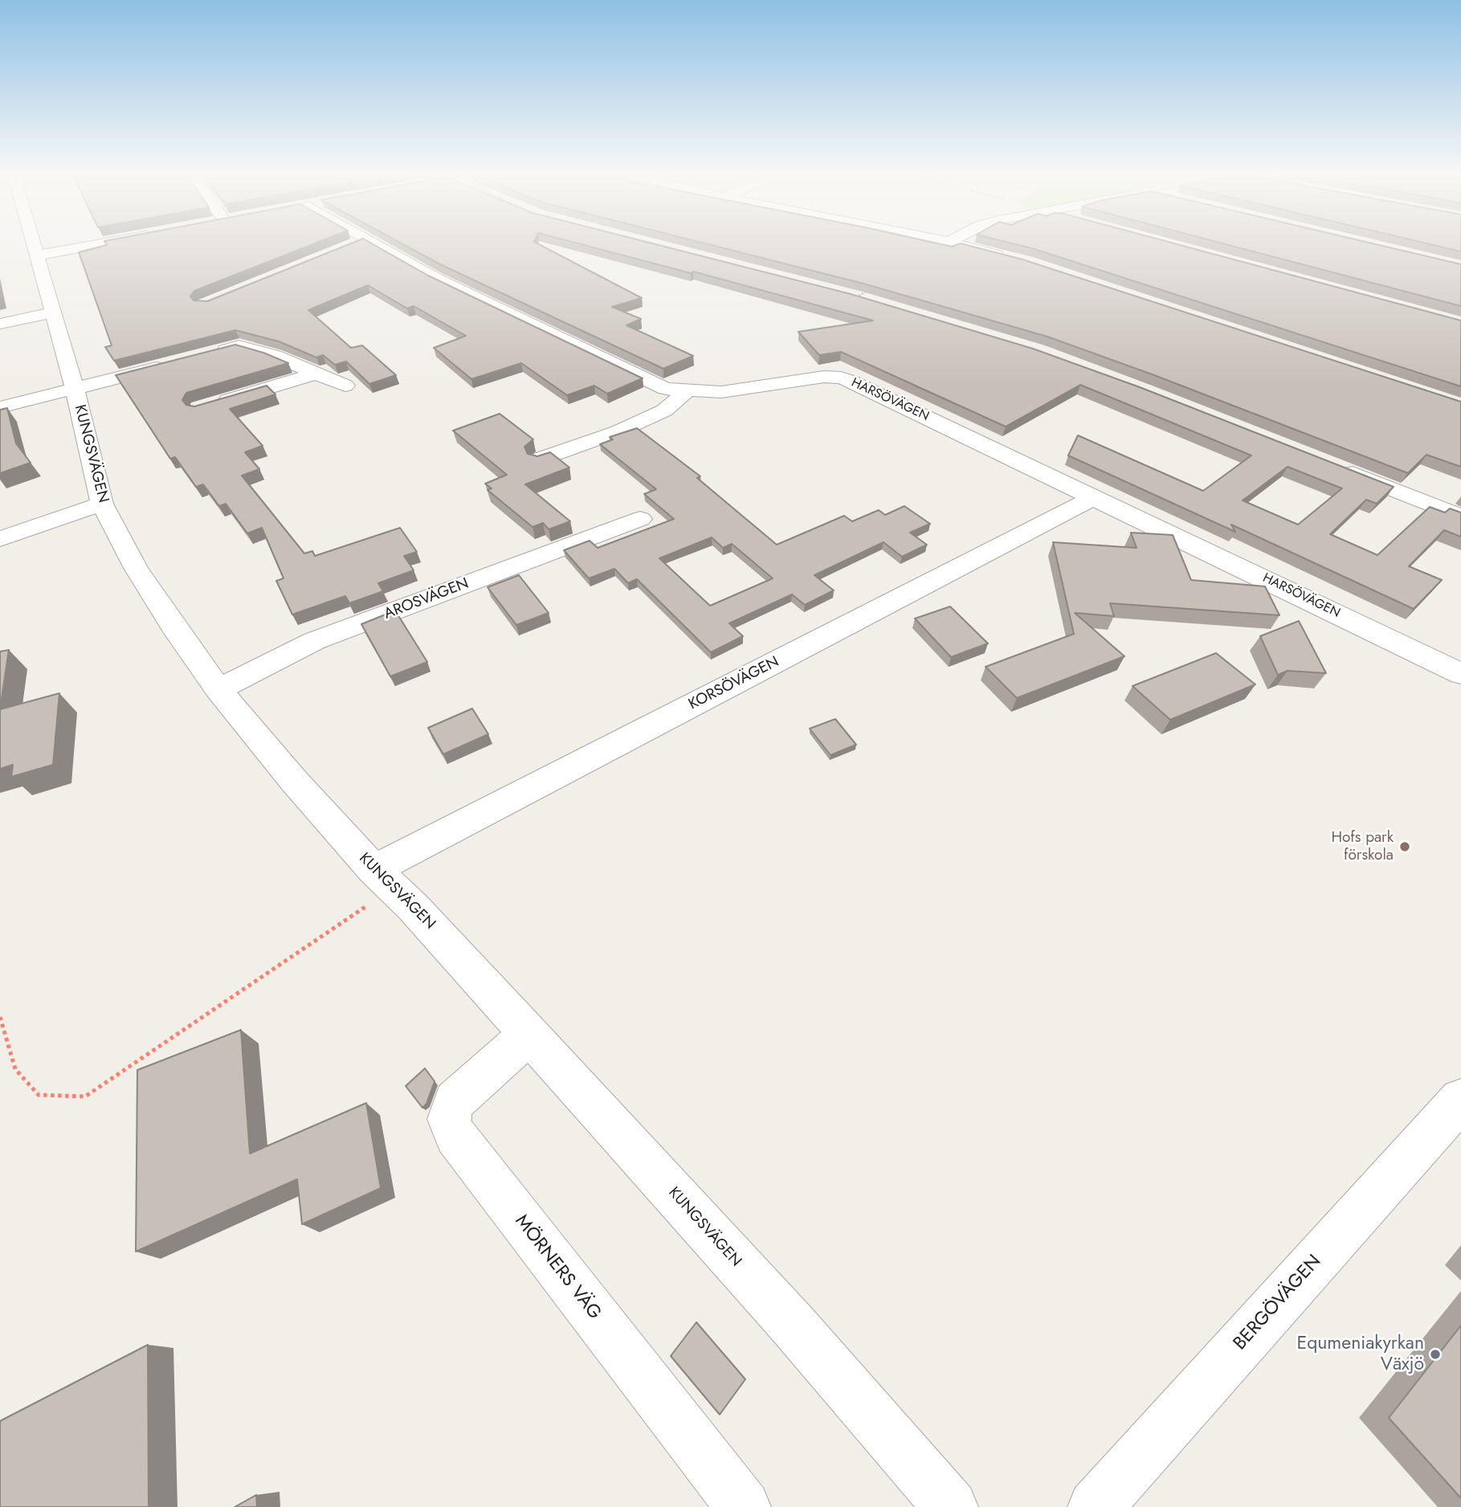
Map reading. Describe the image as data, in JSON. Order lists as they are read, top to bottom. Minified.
{"streets":{"street":["HARSÖVÄGEN","KUNGSVÄGEN","AROSVÄGEN","KORSÖVÄGEN","MÖRNERS VÄG","BERGÖVÄGEN"]},"crossings":[["HARSÖVÄGEN","KORSÖVÄGEN"],["KUNGSVÄGEN","AROSVÄGEN"],["KUNGSVÄGEN","KORSÖVÄGEN"],["KUNGSVÄGEN","MÖRNERS VÄG"]],"places":["Hofs park förskola","Equmeniakyrkan Växjö"]}
